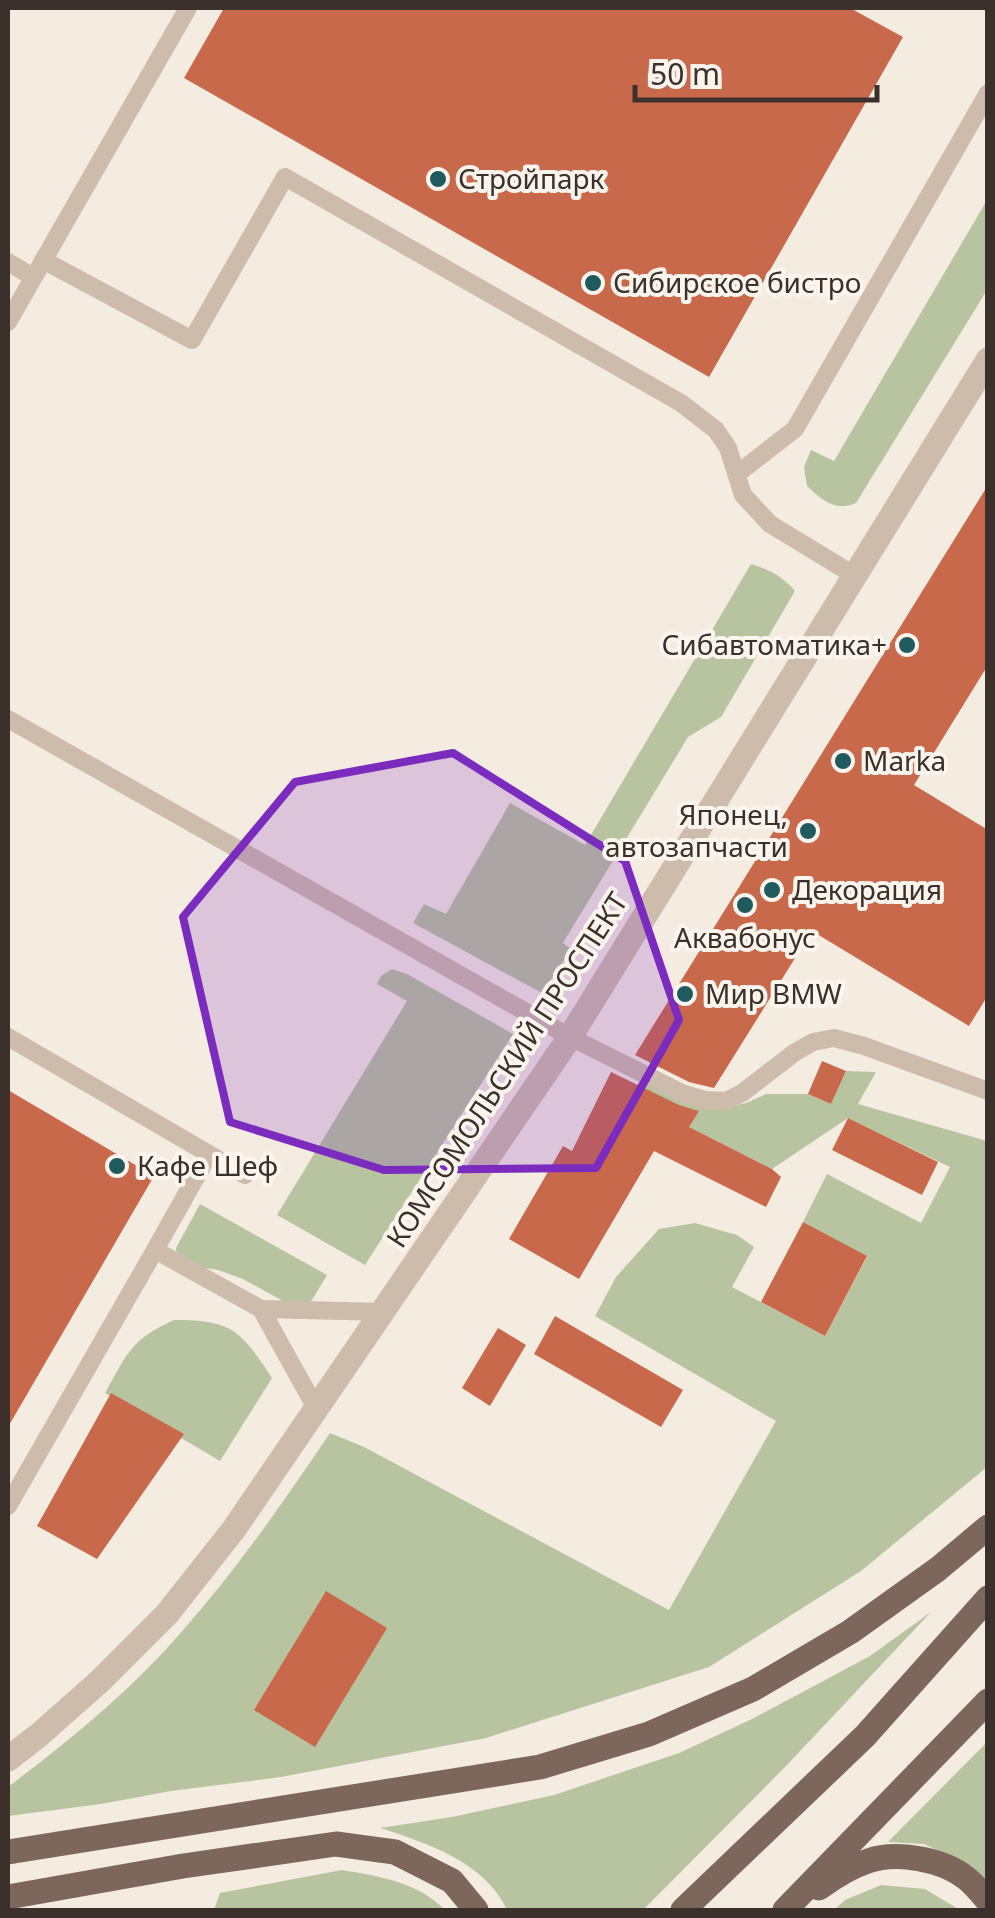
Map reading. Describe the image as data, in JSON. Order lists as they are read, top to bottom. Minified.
{"streets":{"street":["КОМСОМОЛЬСКИЙ ПРОСПЕКТ"]},"places":["Стройпарк","Сибирское бистро","Сибавтоматика+","Marka","Японец, автозапчасти","Декорация","Аквабонус","Мир BMW","Кафе Шеф"],"scale_bar":"50 m"}
